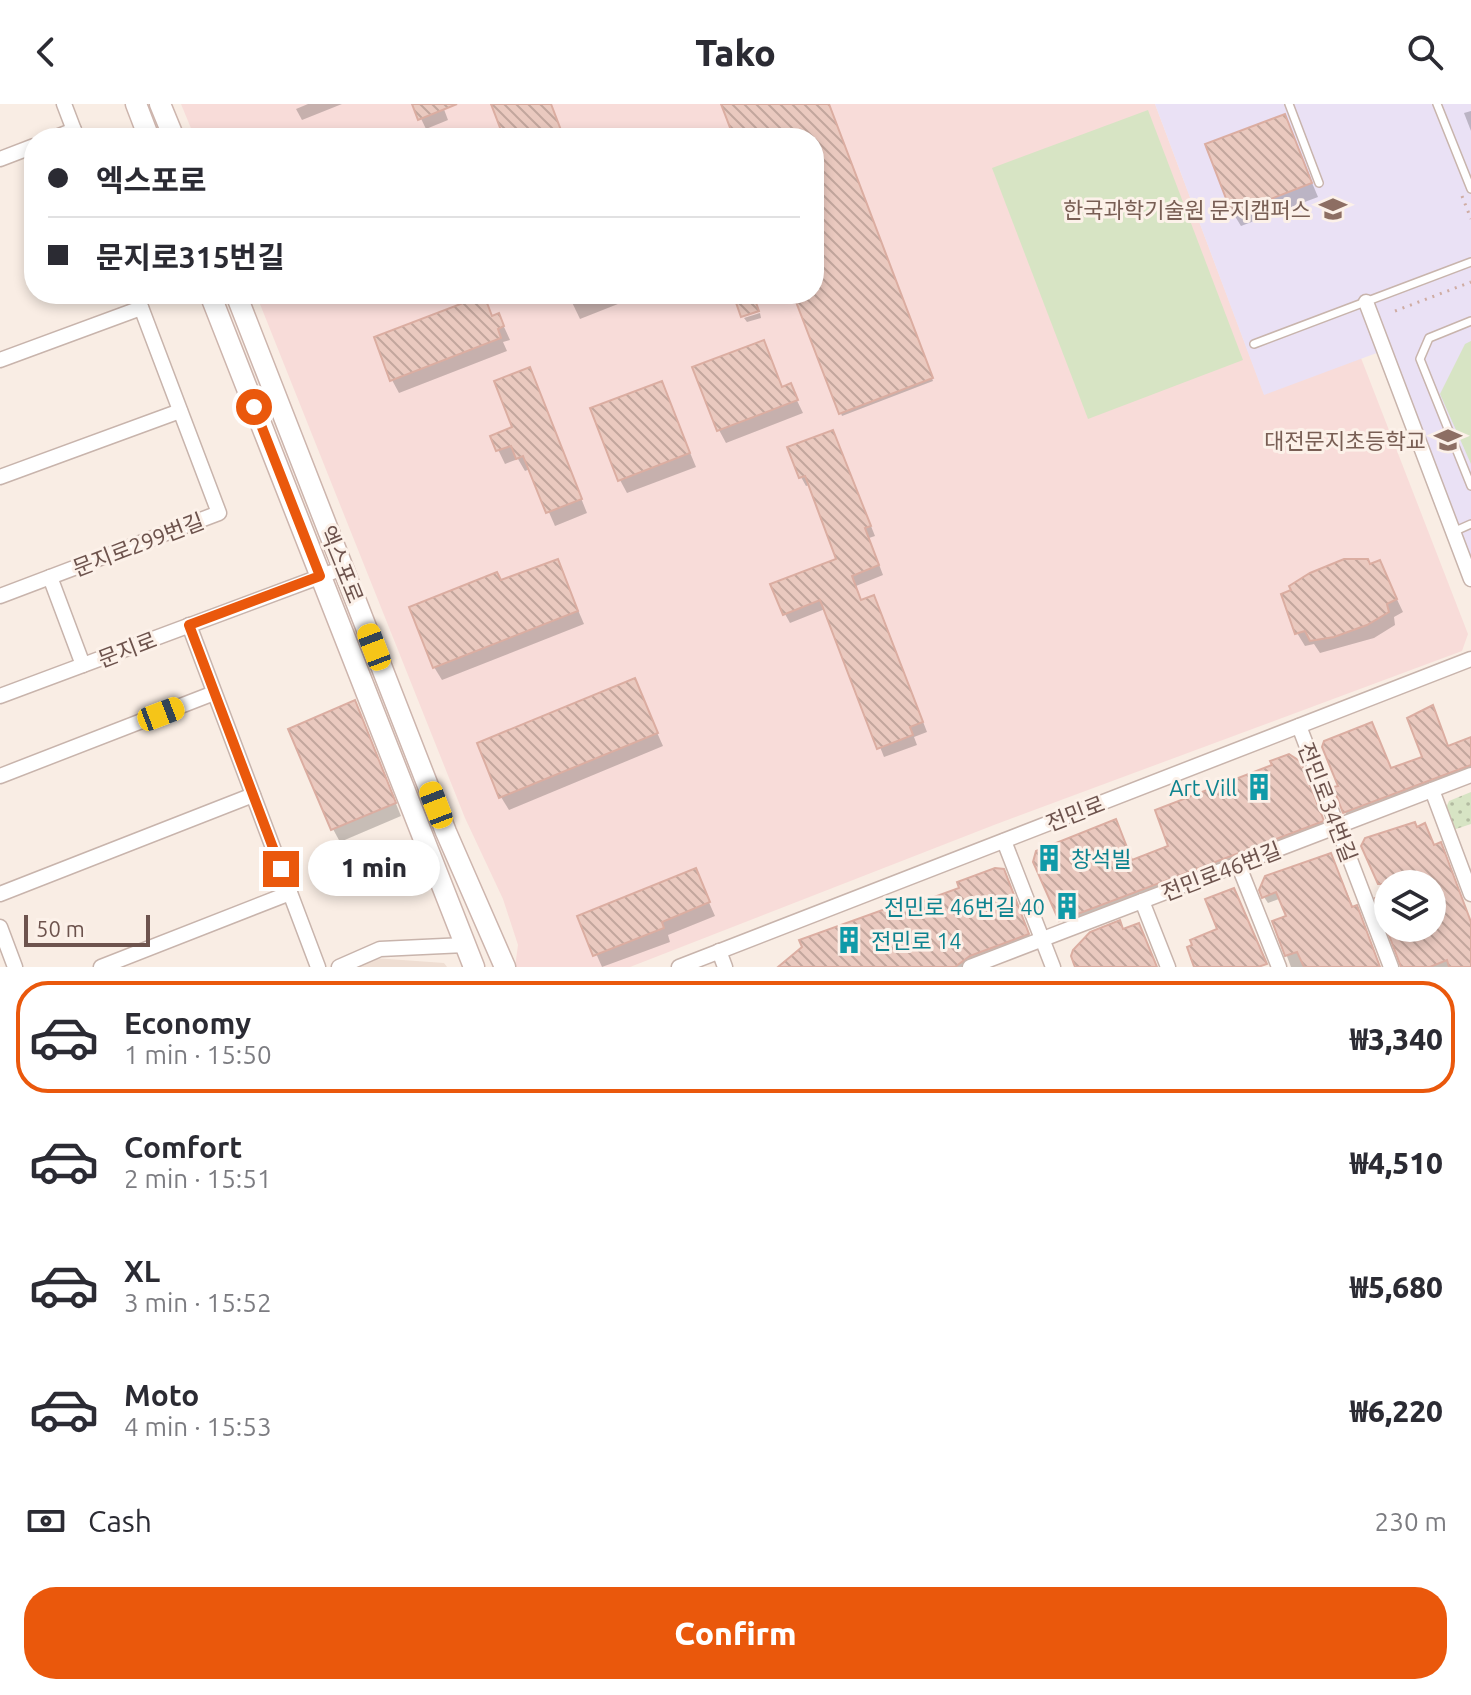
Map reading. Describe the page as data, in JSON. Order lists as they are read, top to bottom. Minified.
{"streets":{"main road":["엑스포로"],"street":["문지로299번길","문지로","전민로34번길","전민로","전민로46번길"]},"crossings":[["엑스포로","문지로"],["전민로34번길","전민로"],["전민로34번길","전민로46번길"]],"places":{"school or university":["한국과학기술원 문지캠퍼스","대전문지초등학교"],"building":["Art Vill","창석빌","전민로 46번길 40","전민로 14"]},"scale_bar":"50 m","page":{"header":"Tako","banner":["엑스포로","문지로315번길"],"bubble":"1 min","scale":"50 m","list":[{"name":"Economy","note":"1 min · 15:50","value":"₩3,340"},{"name":"Comfort","note":"2 min · 15:51","value":"₩4,510"},{"name":"XL","note":"3 min · 15:52","value":"₩5,680"},{"name":"Moto","note":"4 min · 15:53","value":"₩6,220"}],"pay":["Cash","230 m"],"buttons":"Confirm"}}
